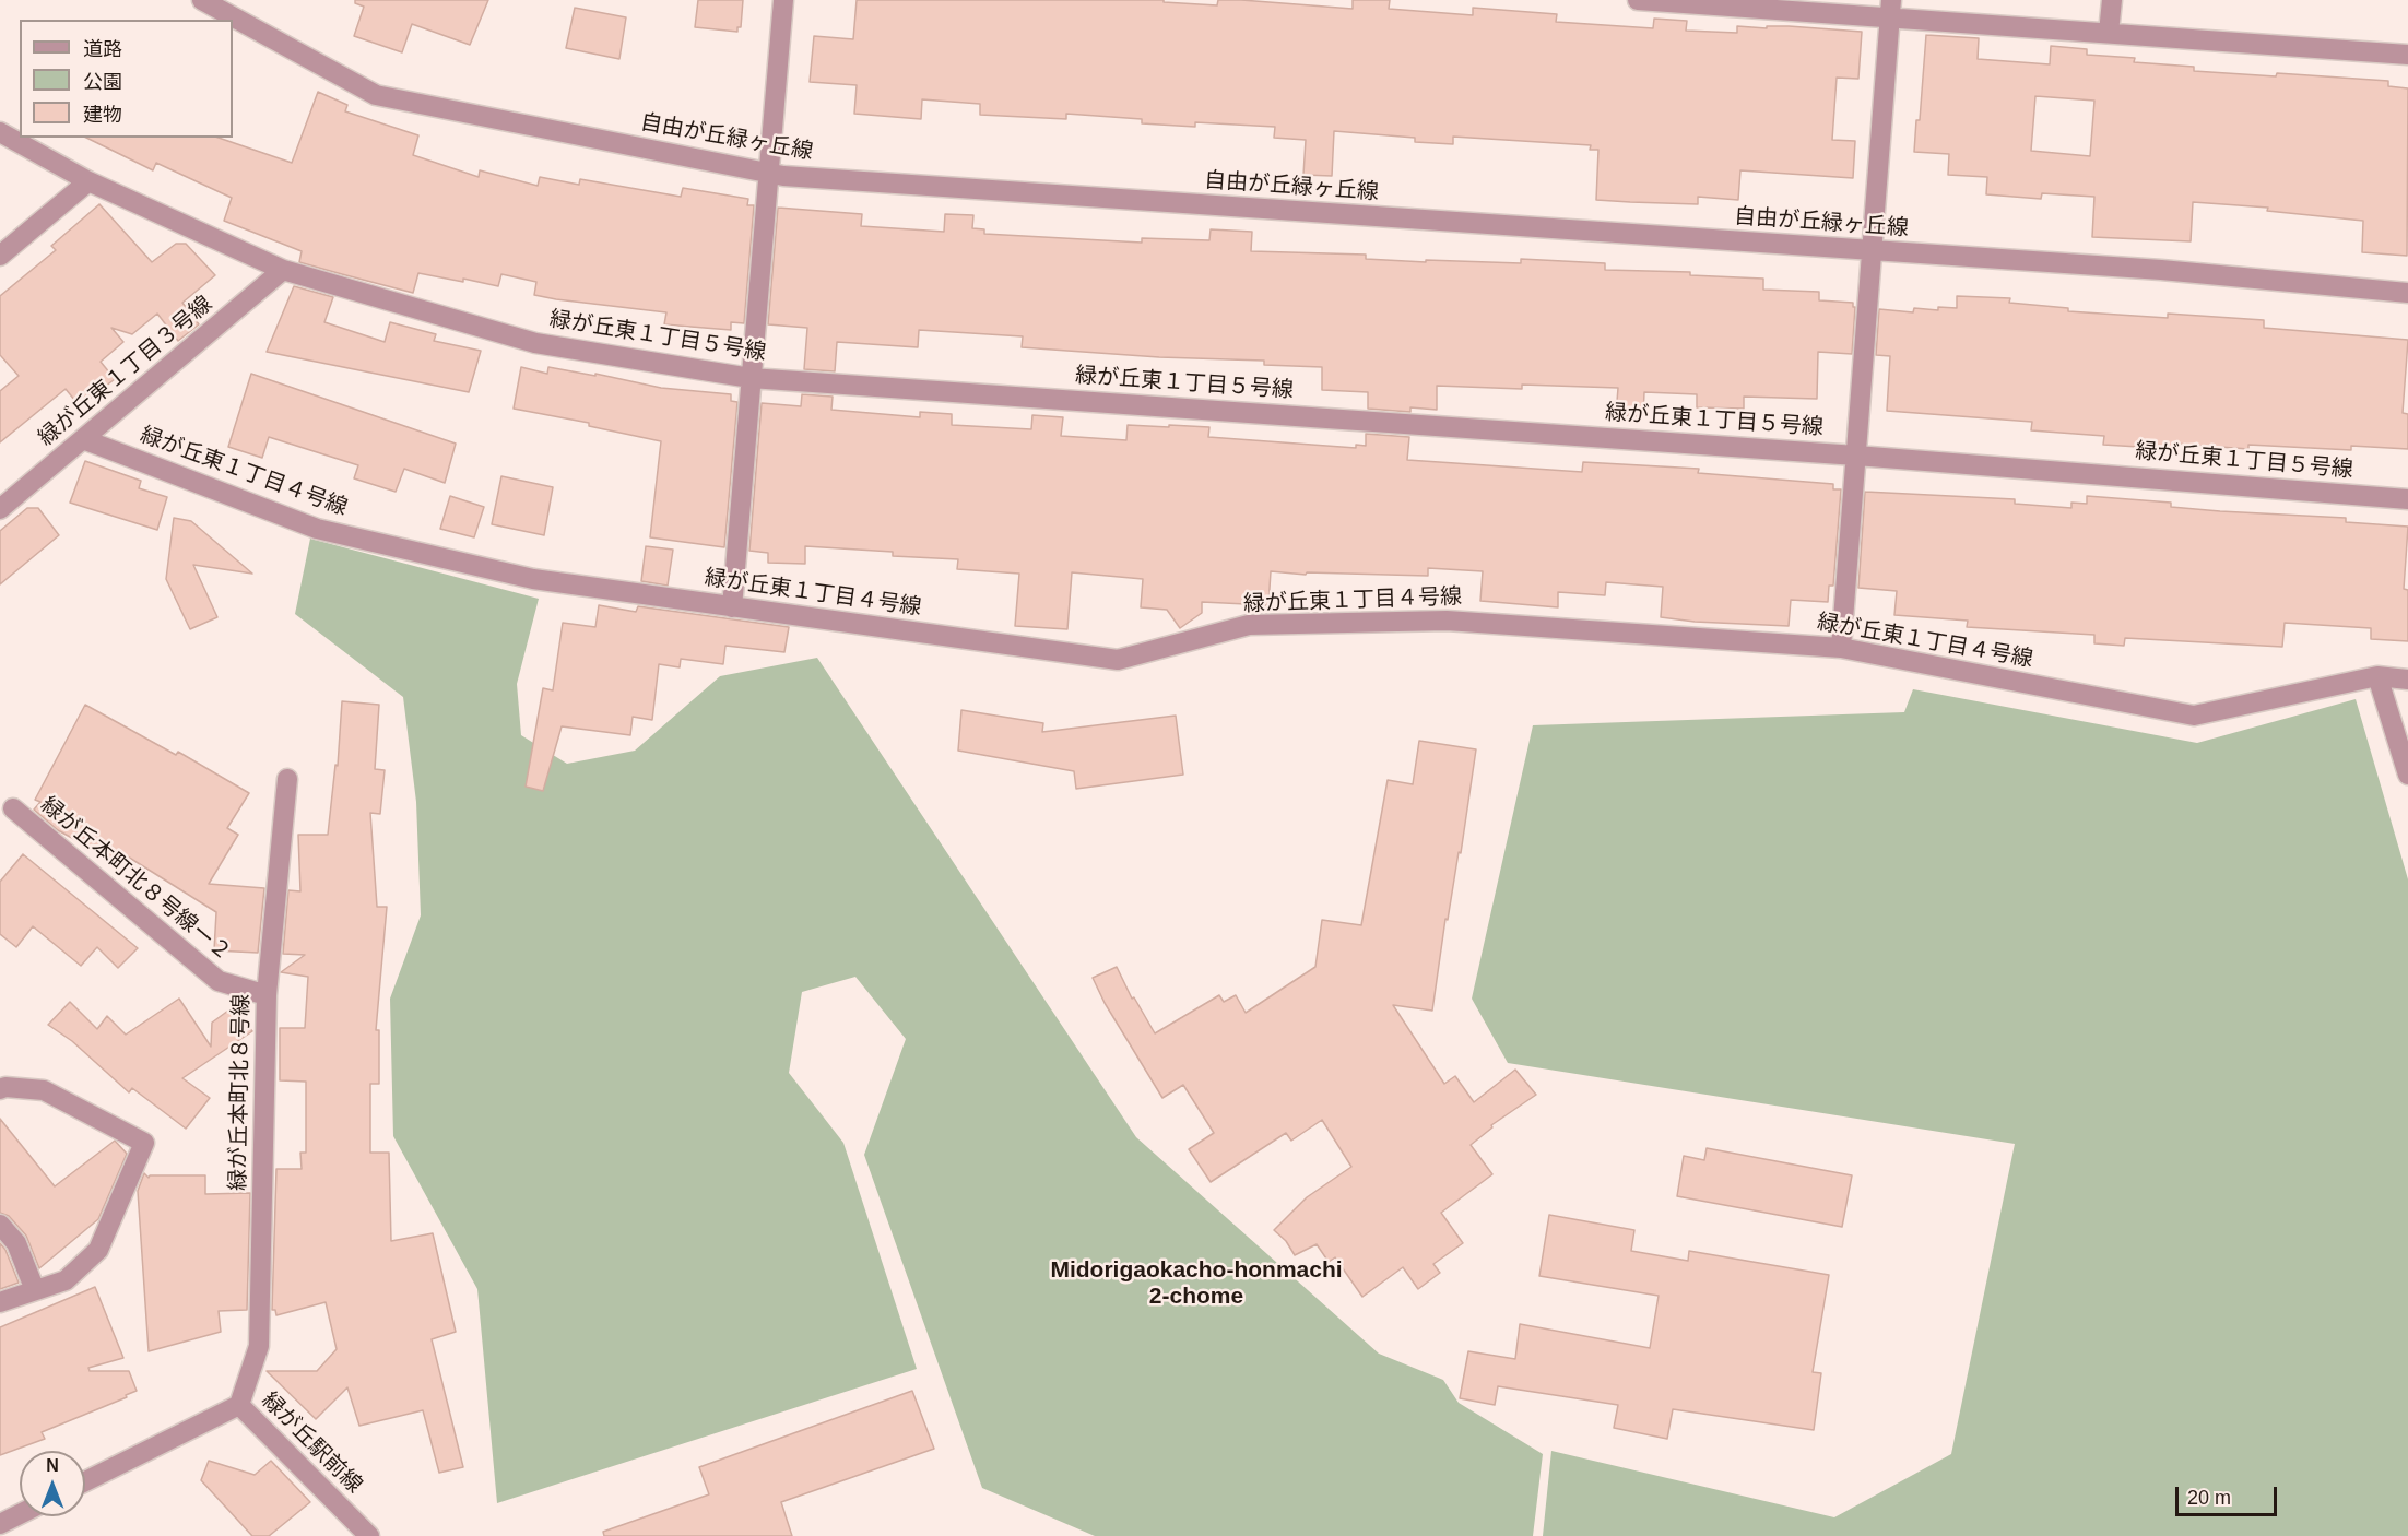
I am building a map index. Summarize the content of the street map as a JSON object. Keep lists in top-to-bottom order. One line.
{"streets":{"street":["自由が丘緑ヶ丘線","緑が丘東１丁目５号線","緑が丘東１丁目３号線","緑が丘東１丁目４号線","緑が丘本町北８号線ー２","緑が丘本町北８号線","緑が丘駅前線"]},"crossings":[["緑が丘東１丁目５号線","緑が丘東１丁目３号線"],["緑が丘東１丁目３号線","緑が丘東１丁目４号線"],["緑が丘本町北８号線ー２","緑が丘本町北８号線"],["緑が丘本町北８号線","緑が丘駅前線"]],"districts":["Midorigaokacho-honmachi 2-chome"],"legend":["道路","公園","建物"],"scale_bar":"20 m","north":"top"}
